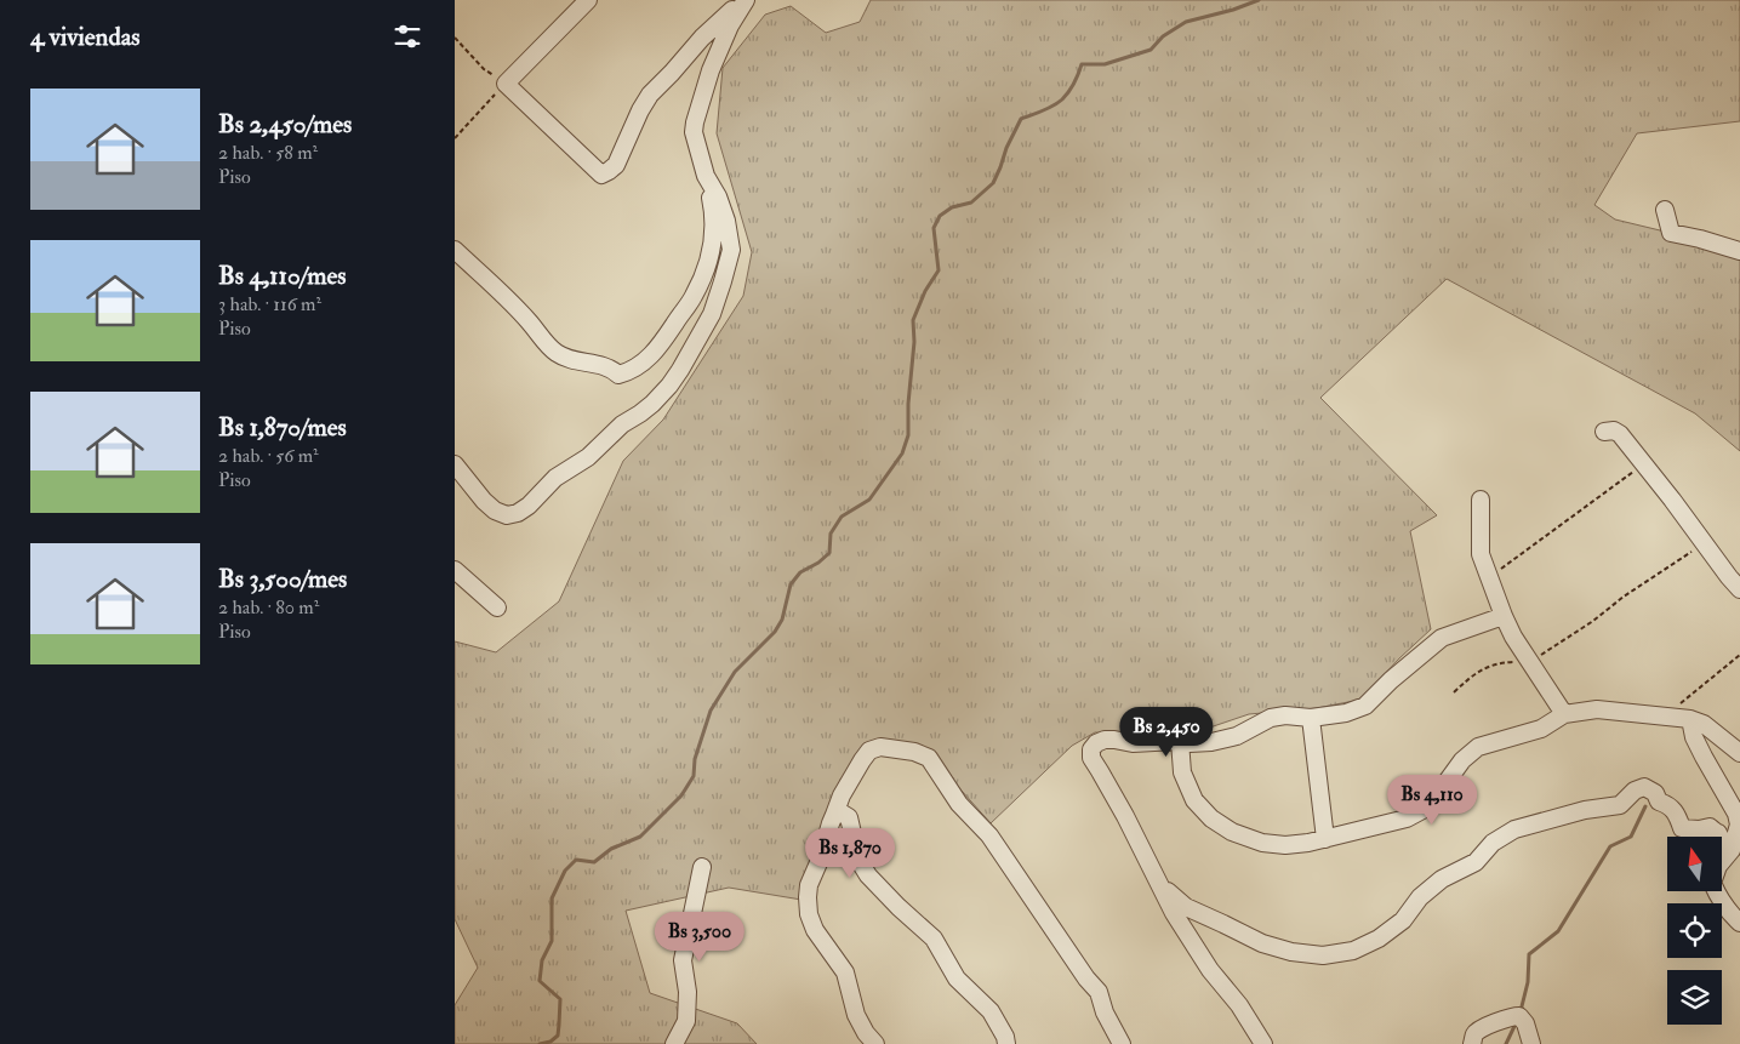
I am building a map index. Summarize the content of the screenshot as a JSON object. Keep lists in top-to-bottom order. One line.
{"north":"top","page":{"heading":"4 viviendas","list":[{"name":"Bs 2,450/mes","note":"2 hab. · 58 m² · Piso"},{"name":"Bs 4,110/mes","note":"3 hab. · 116 m² · Piso"},{"name":"Bs 1,870/mes","note":"2 hab. · 56 m² · Piso"},{"name":"Bs 3,500/mes","note":"2 hab. · 80 m² · Piso"}],"price":["Bs 2,450","Bs 4,110","Bs 1,870","Bs 3,500"]}}
